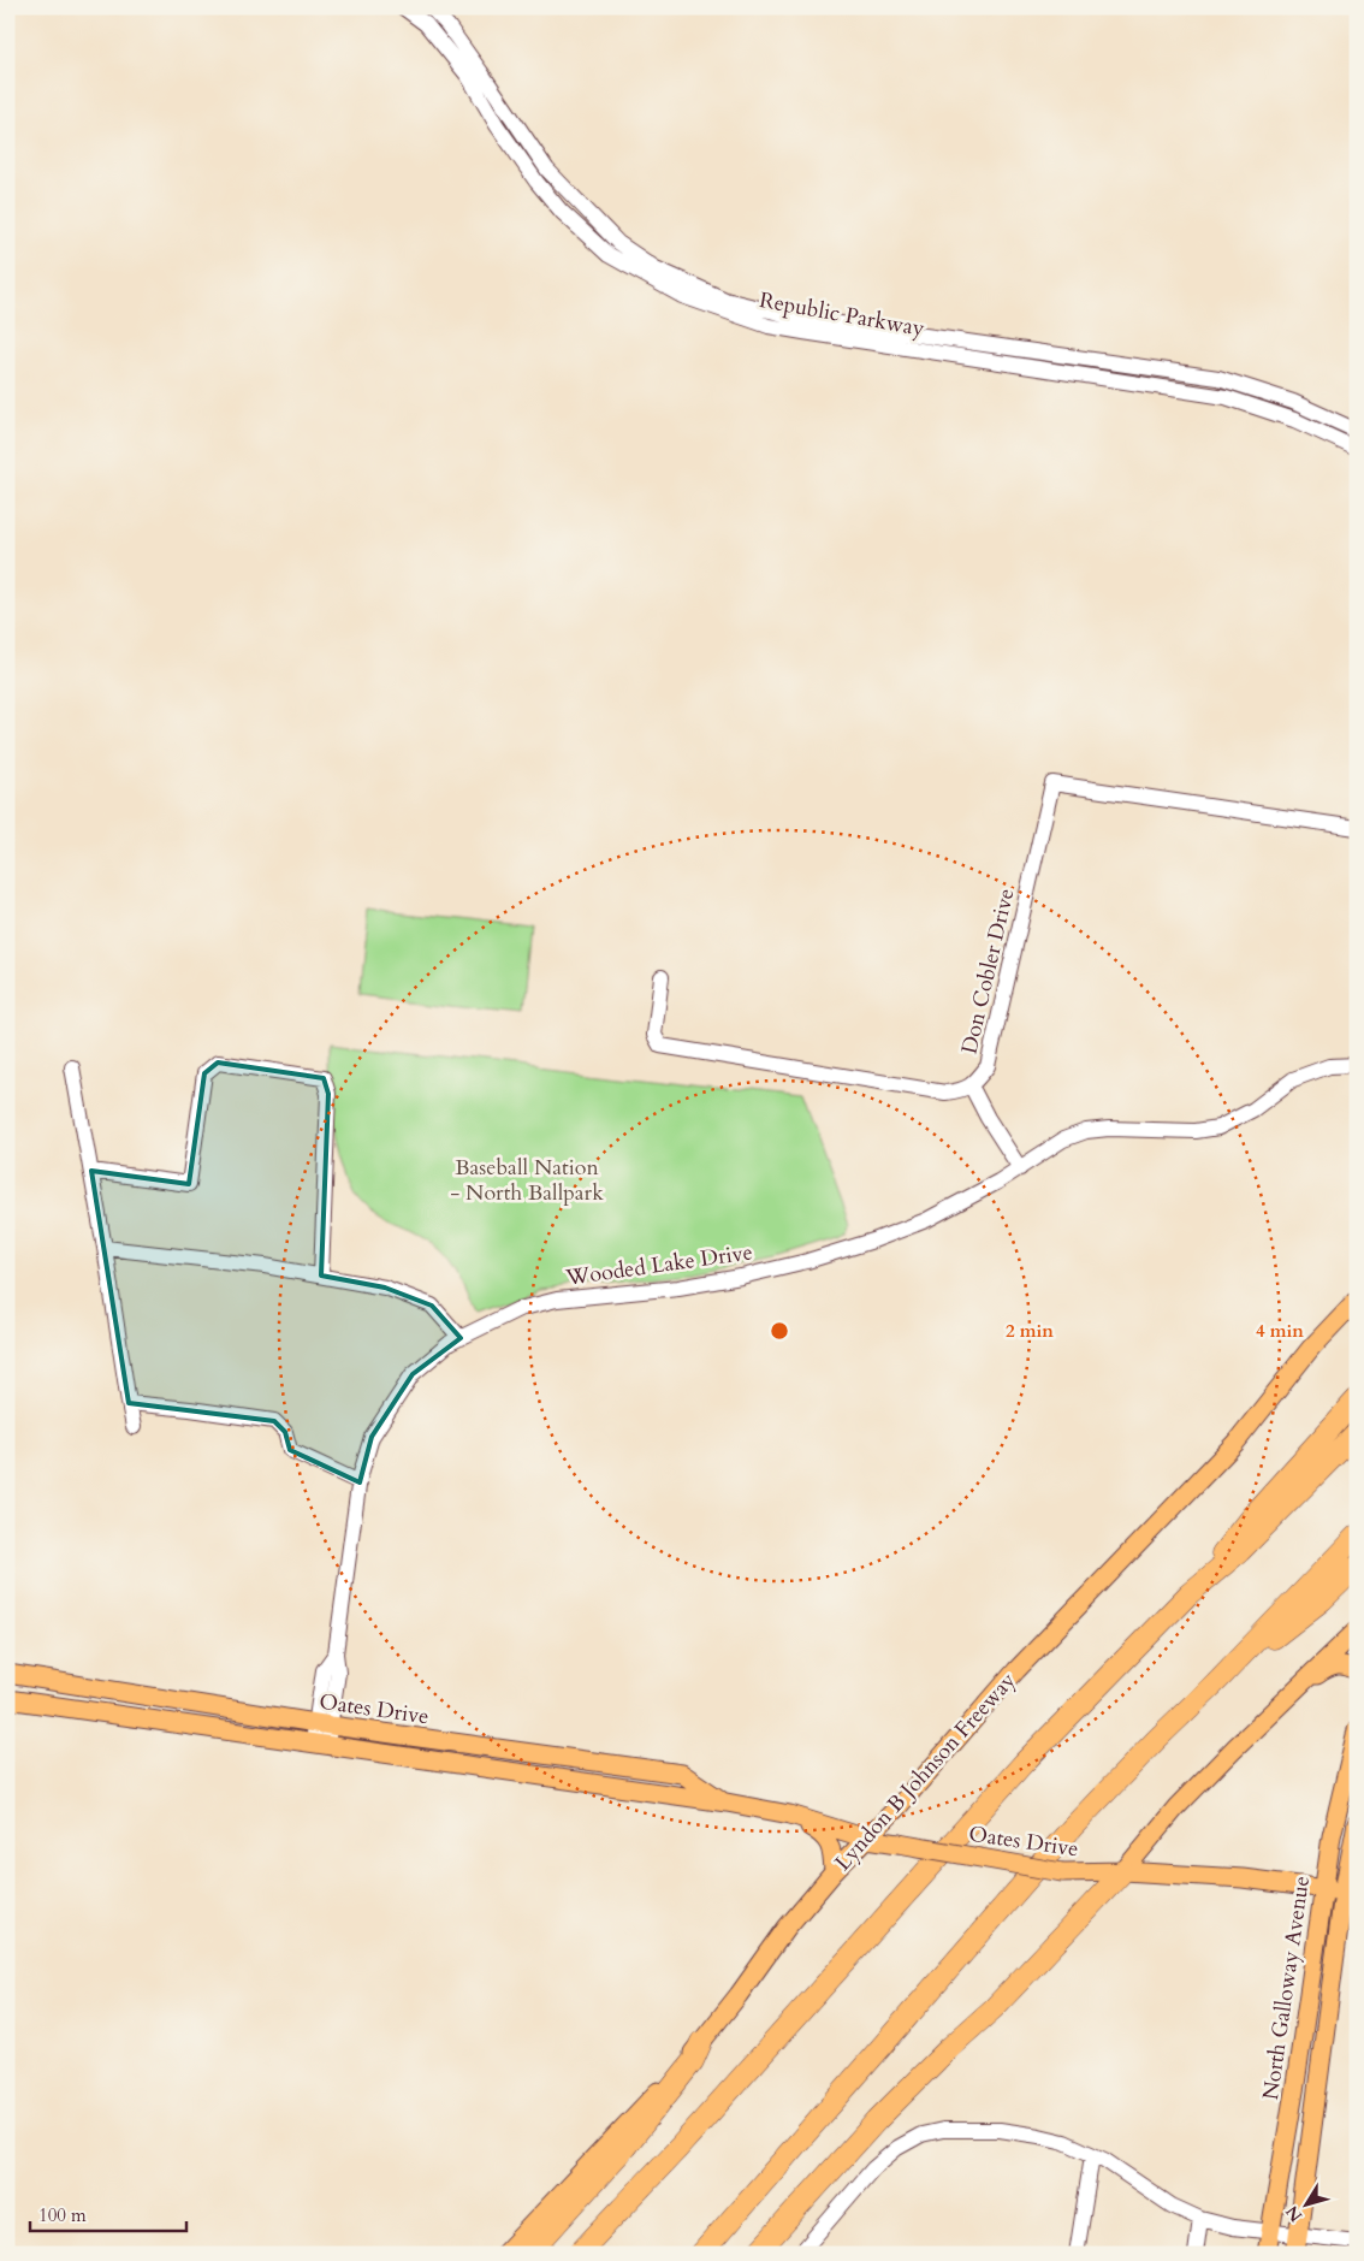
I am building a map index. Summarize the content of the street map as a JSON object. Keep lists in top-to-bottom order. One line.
{"streets":{"main road":["Oates Drive","Lyndon B Johnson Freeway","North Galloway Avenue"],"street":["Republic Parkway","Don Cobler Drive","Wooded Lake Drive"]},"crossings":[["Wooded Lake Drive","Oates Drive"],["Oates Drive","Lyndon B Johnson Freeway"],["Oates Drive","North Galloway Avenue"]],"parks":["Baseball Nation - North Ballpark"],"scale_bar":"100 m","north":"bottom left","rings":["2 min","4 min"]}
